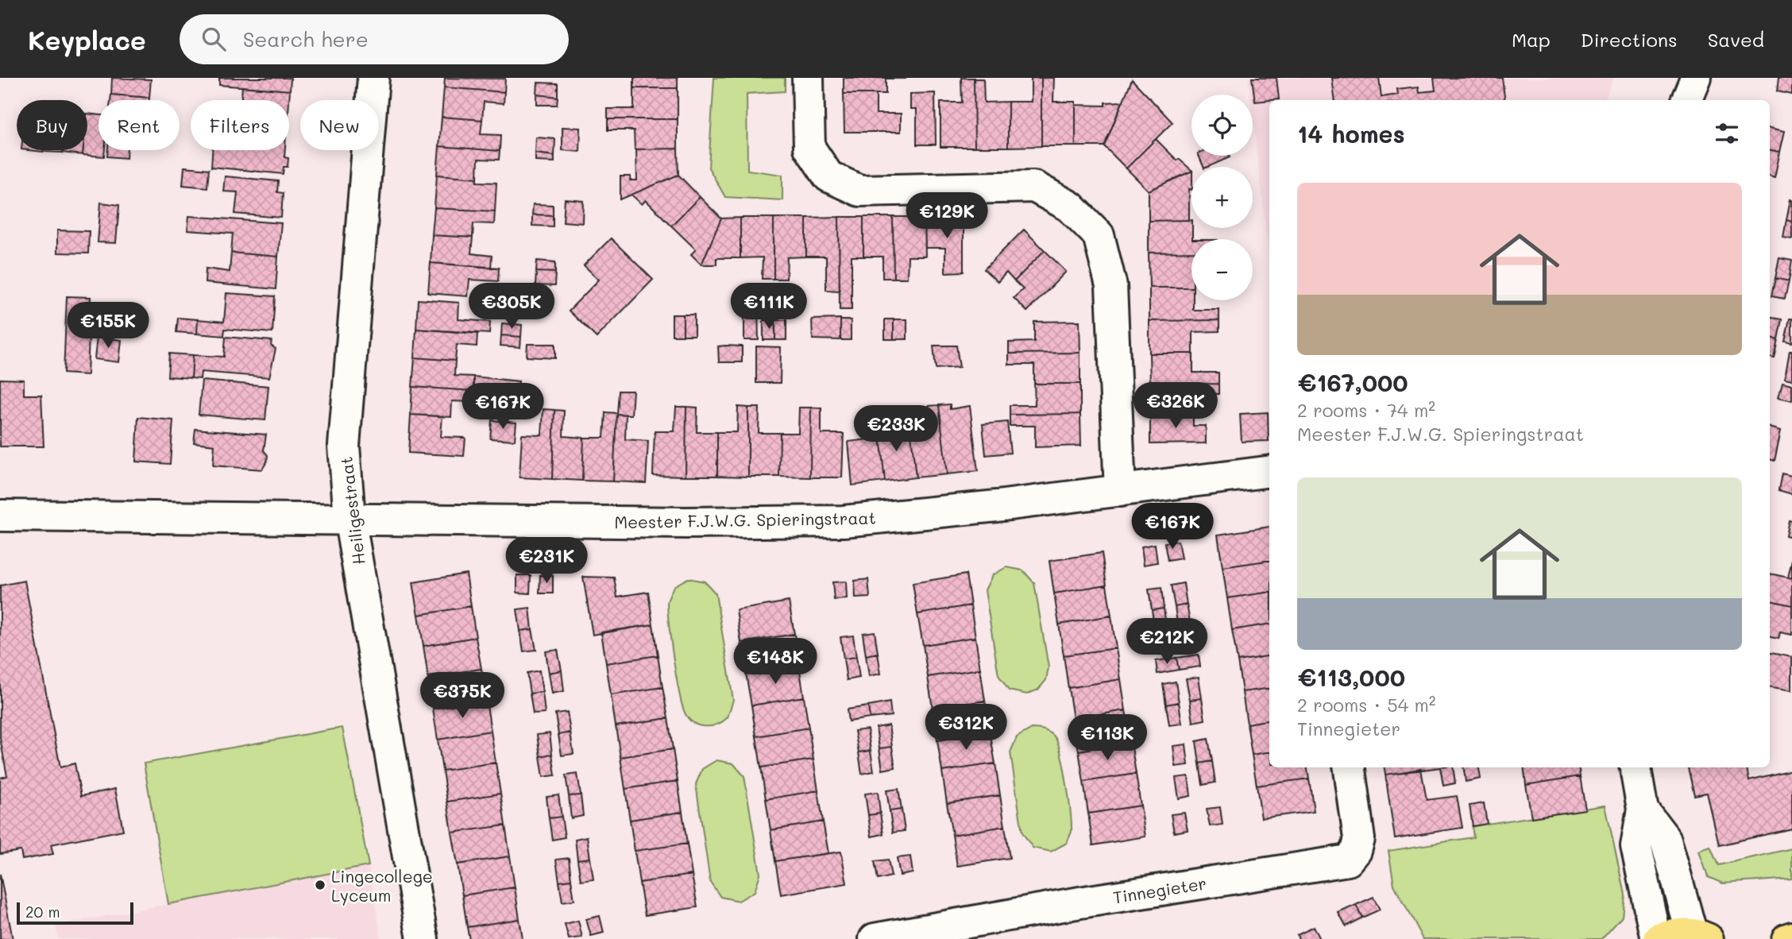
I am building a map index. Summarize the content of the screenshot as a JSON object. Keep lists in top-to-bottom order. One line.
{"streets":{"street":["Heiligestraat","Meester F.J.W.G. Spieringstraat","Tinnegieter"]},"crossings":[["Heiligestraat","Meester F.J.W.G. Spieringstraat"]],"places":["Lingecollege Lyceum"],"scale_bar":"20 m","page":{"header":"Keyplace","search":"Search here","nav":["Map","Directions","Saved"],"map_buttons":["+","−"],"chip":["Buy","Rent","Filters","New"],"heading":"14 homes","list":[{"name":"€167,000","note":"2 rooms · 74 m² · Meester F.J.W.G. Spieringstraat"},{"name":"€113,000","note":"2 rooms · 54 m² · Tinnegieter"}],"price":["€129K","€305K","€111K","€155K","€326K","€167K","€233K","€167K","€231K","€212K","€148K","€375K","€312K","€113K"],"scale":"20 m"}}
